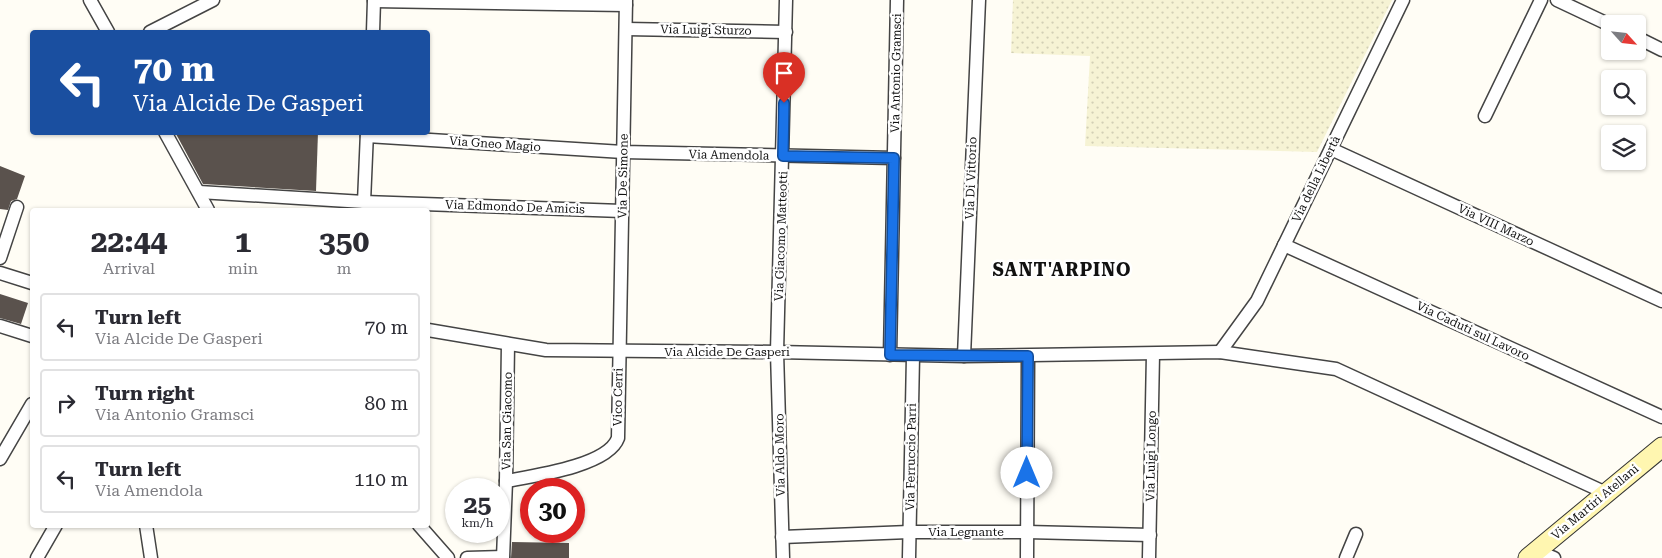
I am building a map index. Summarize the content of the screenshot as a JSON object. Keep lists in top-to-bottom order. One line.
{"streets":{"main road":["Via Martiri Atellani"],"street":["Via Luigi Sturzo","Via Antonio Gramsci","Via Gneo Magio","Via Amendola","Via De Simone","Via Di Vittorio","Via della Libertà","Via Edmondo De Amicis","Via VIII Marzo","Via Giacomo Matteotti","Via Caduti sul Lavoro","Via Alcide De Gasperi","Vico Cerri","Via San Giacomo","Via Aldo Moro","Via Luigi Longo","Via Ferruccio Parri","Via Legnante"]},"crossings":[["Via Luigi Sturzo","Via De Simone"],["Via Luigi Sturzo","Via Giacomo Matteotti"],["Via Antonio Gramsci","Via Amendola"],["Via Antonio Gramsci","Via Alcide De Gasperi"],["Via Gneo Magio","Via Amendola"],["Via Gneo Magio","Via De Simone"],["Via Amendola","Via De Simone"],["Via Amendola","Via Giacomo Matteotti"],["Via De Simone","Via Edmondo De Amicis"],["Via De Simone","Via Alcide De Gasperi"],["Via De Simone","Vico Cerri"],["Via Di Vittorio","Via Alcide De Gasperi"],["Via della Libertà","Via VIII Marzo"],["Via della Libertà","Via Caduti sul Lavoro"],["Via della Libertà","Via Alcide De Gasperi"],["Via Giacomo Matteotti","Via Alcide De Gasperi"],["Via Giacomo Matteotti","Via Aldo Moro"],["Via Alcide De Gasperi","Vico Cerri"],["Via Alcide De Gasperi","Via San Giacomo"],["Via Alcide De Gasperi","Via Aldo Moro"],["Via Alcide De Gasperi","Via Luigi Longo"],["Via Alcide De Gasperi","Via Ferruccio Parri"],["Via Alcide De Gasperi","Via Martiri Atellani"],["Via Aldo Moro","Via Legnante"],["Via Luigi Longo","Via Legnante"],["Via Ferruccio Parri","Via Legnante"]],"districts":["SANT'ARPINO"],"north":"bottom right","page":{"turn":["70 m","Via Alcide De Gasperi"],"eta":["22:44","Arrival","1","min","350","m"],"list":[{"name":"Turn left","note":"Via Alcide De Gasperi","value":"70 m"},{"name":"Turn right","note":"Via Antonio Gramsci","value":"80 m"},{"name":"Turn left","note":"Via Amendola","value":"110 m"}],"speed":"25 km/h","limit":"30"}}
